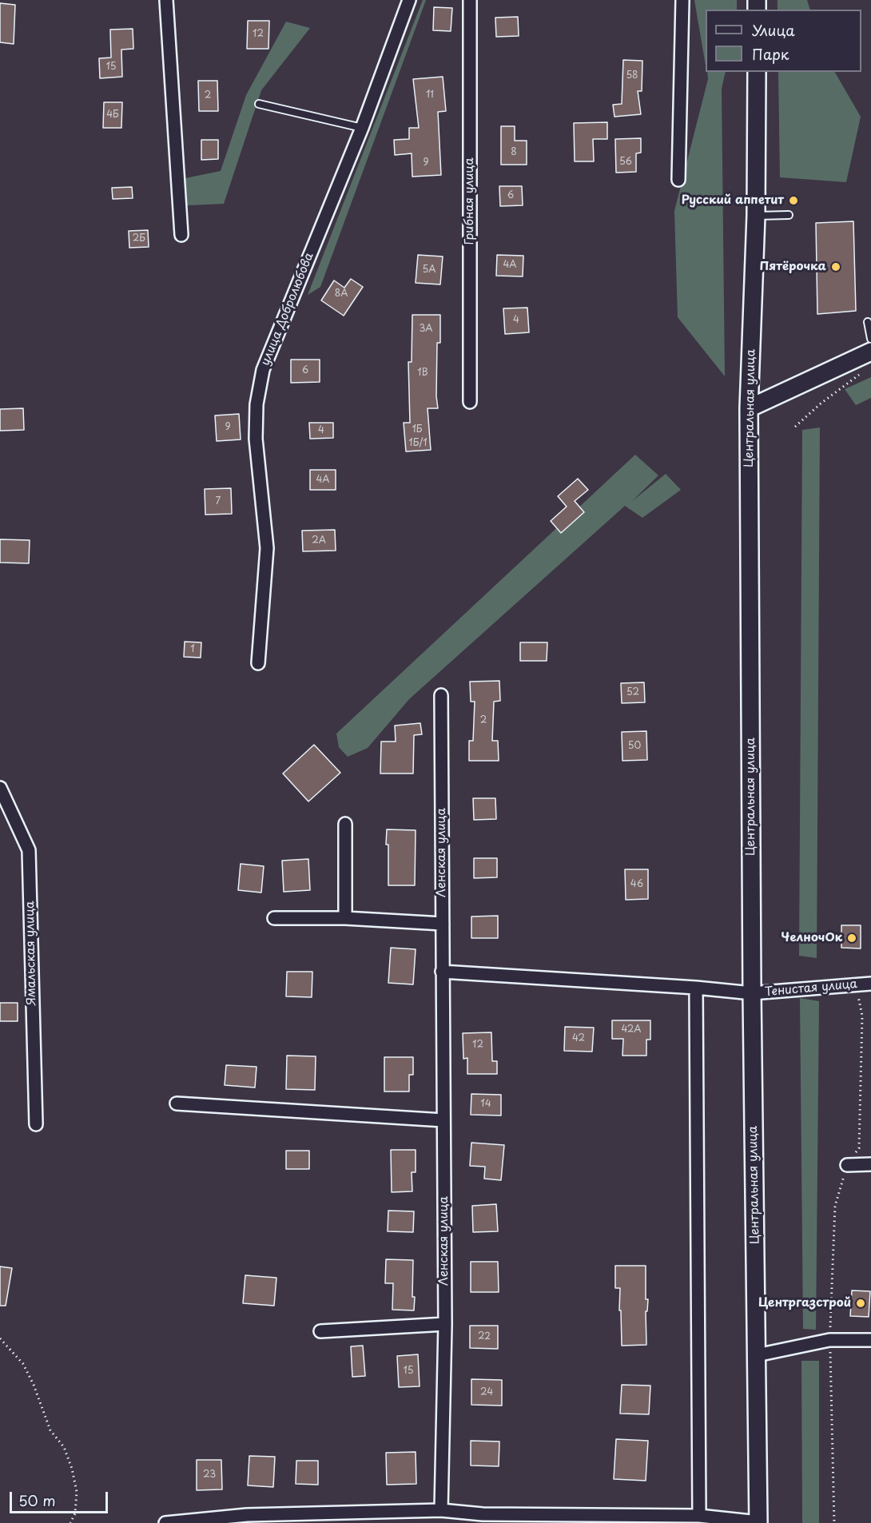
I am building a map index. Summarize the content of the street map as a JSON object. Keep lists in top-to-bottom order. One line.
{"streets":{"main road":["Центральная улица"],"street":["Грибная улица","улица Добролюбова","Ленская улица","Ямальская улица","Тенистая улица"]},"crossings":[["Центральная улица","Тенистая улица"],["Ленская улица","Тенистая улица"]],"places":["Русский аппетит","Пятёрочка","ЧелночОк","Центргазстрой"],"house_numbers":["12","15","58","11","2","4Б","8","56","9","6","2Б","4А","5А","8А","4","3А","6","1В","9","1Б","4","1Б/1","4А","7","2А","1","52","2","50","46","42А","42","12","14","22","15","24","23"],"legend":["Улица","Парк"],"scale_bar":"50 m"}
